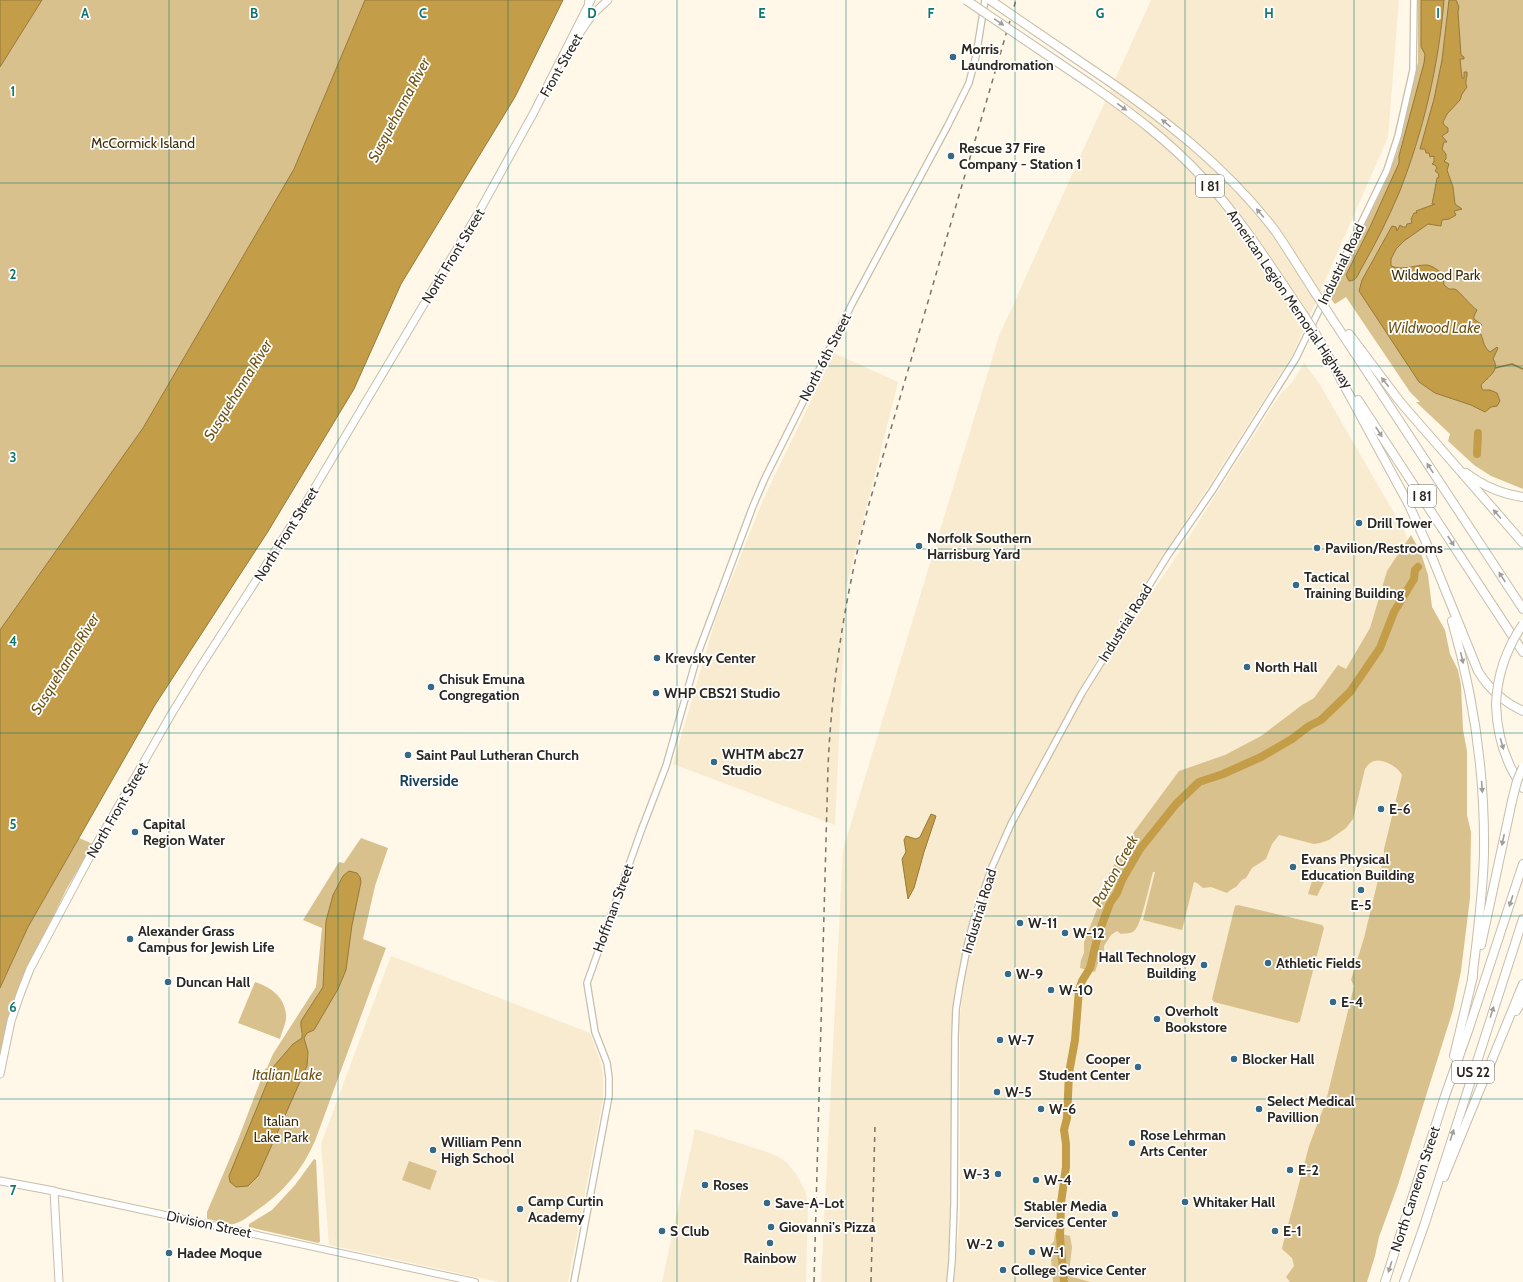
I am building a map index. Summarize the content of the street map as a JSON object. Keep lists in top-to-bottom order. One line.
{"streets":{"highway":["I 81","American Legion Memorial Highway","US 22","North Cameron Street"],"main road":["Front Street","North Front Street","Division Street"],"street":["Industrial Road","North 6th Street","Hoffman Street"]},"crossings":[["Front Street","North Front Street"],["North 6th Street","Hoffman Street"],["US 22","North Cameron Street"]],"districts":["Riverside"],"water":["Susquehanna River","Wildwood Lake","Paxton Creek","Italian Lake"],"parks":["McCormick Island","Wildwood Park","Italian Lake Park"],"places":["Morris Laundromation","Rescue 37 Fire Company - Station 1","Drill Tower","Norfolk Southern Harrisburg Yard","Pavilion/Restrooms","Tactical Training Building","Krevsky Center","North Hall","Chisuk Emuna Congregation","WHP CBS21 Studio","Saint Paul Lutheran Church","WHTM abc27 Studio","E-6","Capital Region Water","Evans Physical Education Building","E-5","W-11","W-12","Alexander Grass Campus for Jewish Life","Athletic Fields","Hall Technology Building","W-9","Duncan Hall","W-10","E-4","Overholt Bookstore","W-7","Blocker Hall","Cooper Student Center","W-5","W-6","Select Medical Pavillion","Rose Lehrman Arts Center","William Penn High School","E-2","W-3","W-4","Roses","Whitaker Hall","Save-A-Lot","Camp Curtin Academy","Stabler Media Services Center","Giovanni's Pizza","S Club","E-1","Rainbow","W-2","W-1","Hadee Moque","College Service Center"],"grid":{"columns":["A","B","C","D","E","F","G","H","I"],"rows":["1","2","3","4","5","6","7"]}}
